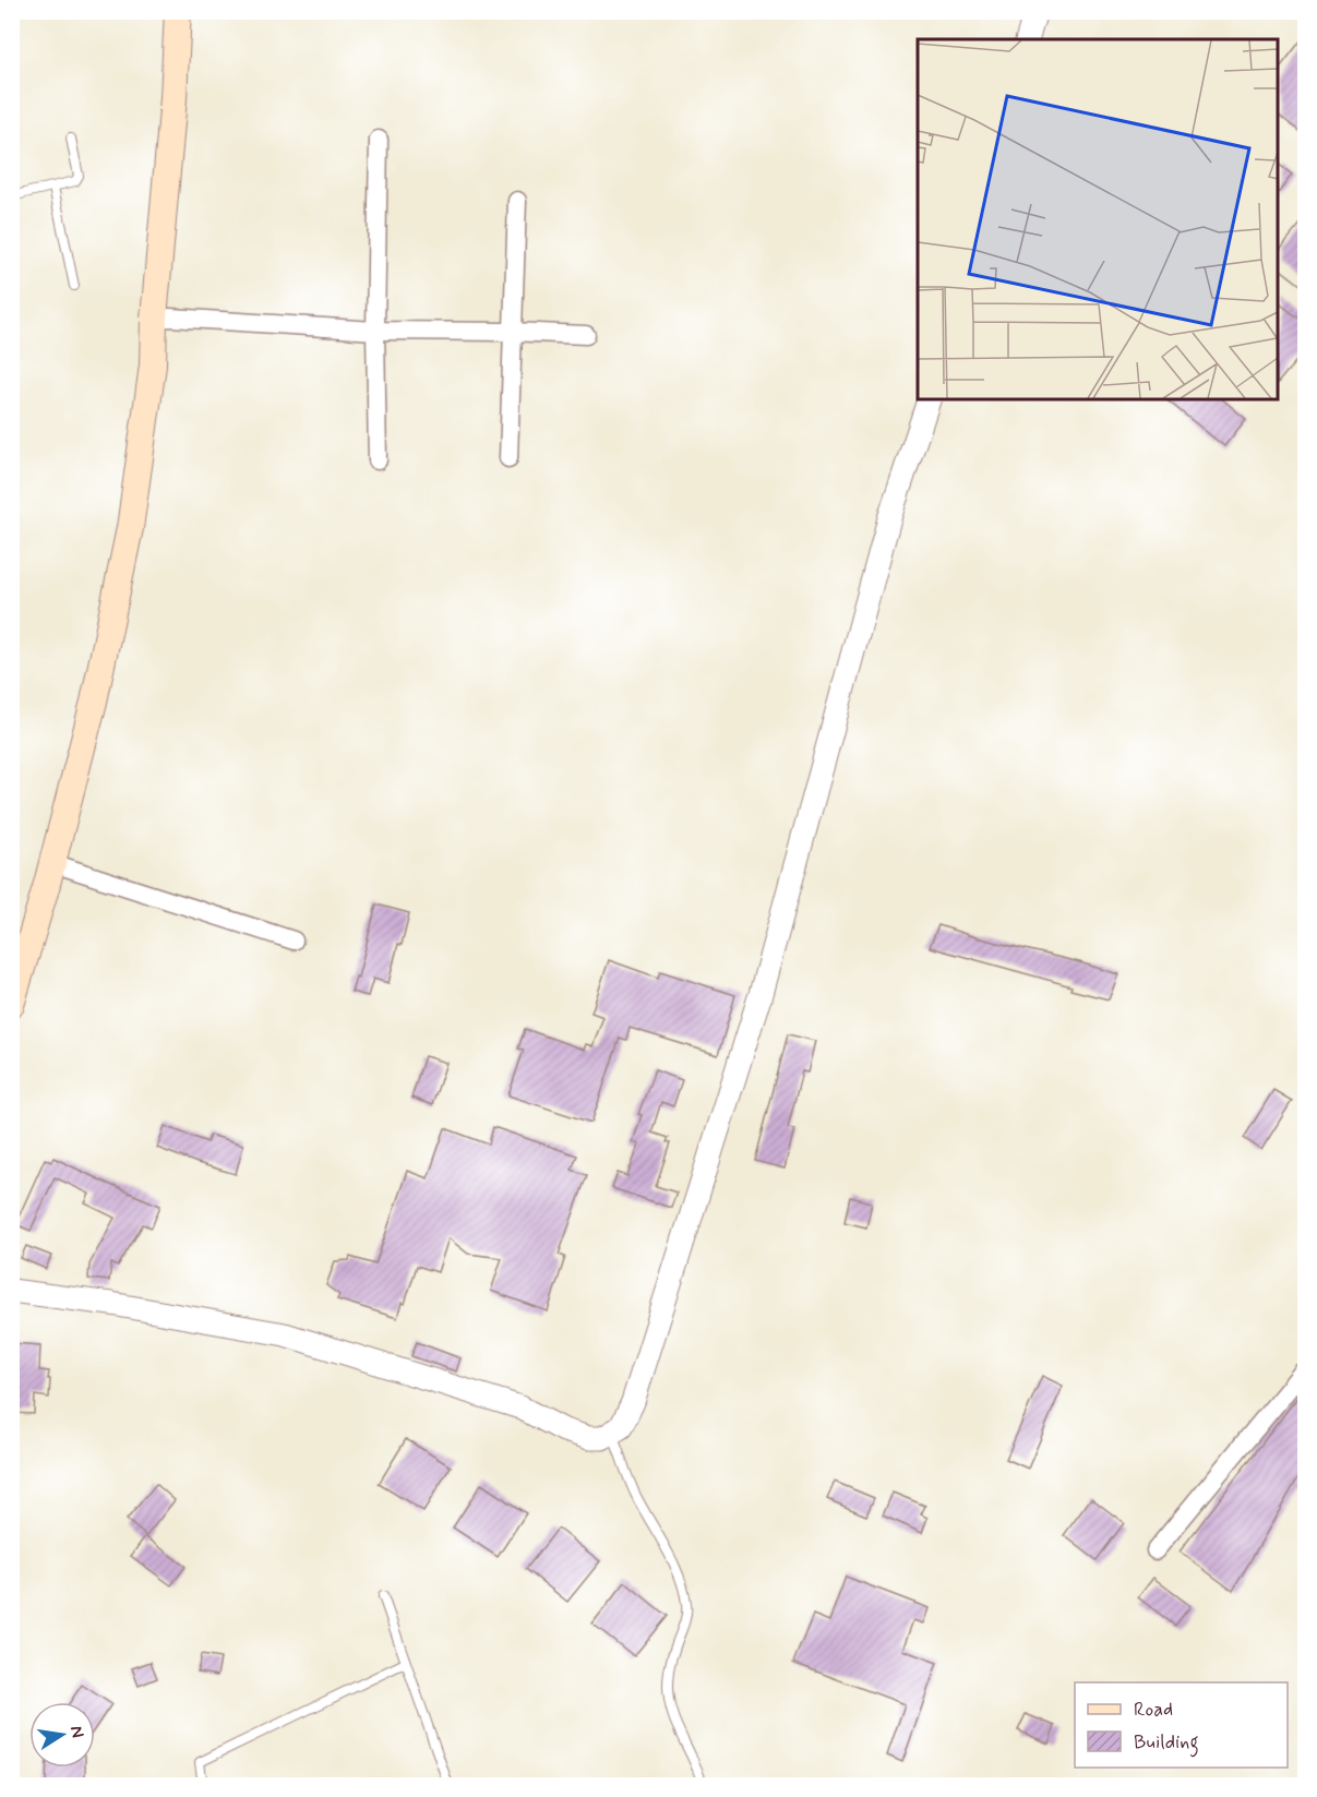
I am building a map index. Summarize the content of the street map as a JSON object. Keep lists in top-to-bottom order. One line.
{"legend":["Road","Building"],"north":"right"}
